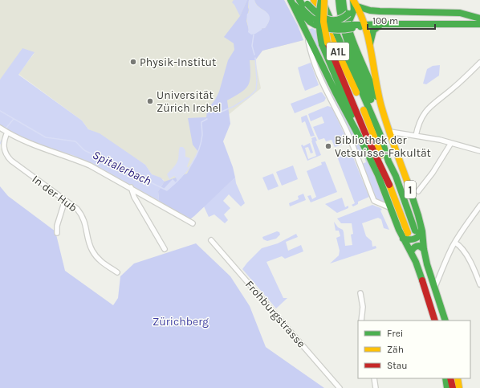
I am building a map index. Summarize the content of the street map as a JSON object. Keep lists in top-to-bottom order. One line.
{"streets":{"main road":["A1L","1"],"street":["In der Hub","Frohburgstrasse"]},"water":["Spitalerbach"],"parks":["Zürichberg"],"places":["Physik-Institut","Universität Zürich Irchel","Bibliothek der Vetsuisse-Fakultät"],"legend":["Frei","Zäh","Stau"],"scale_bar":"100 m"}
